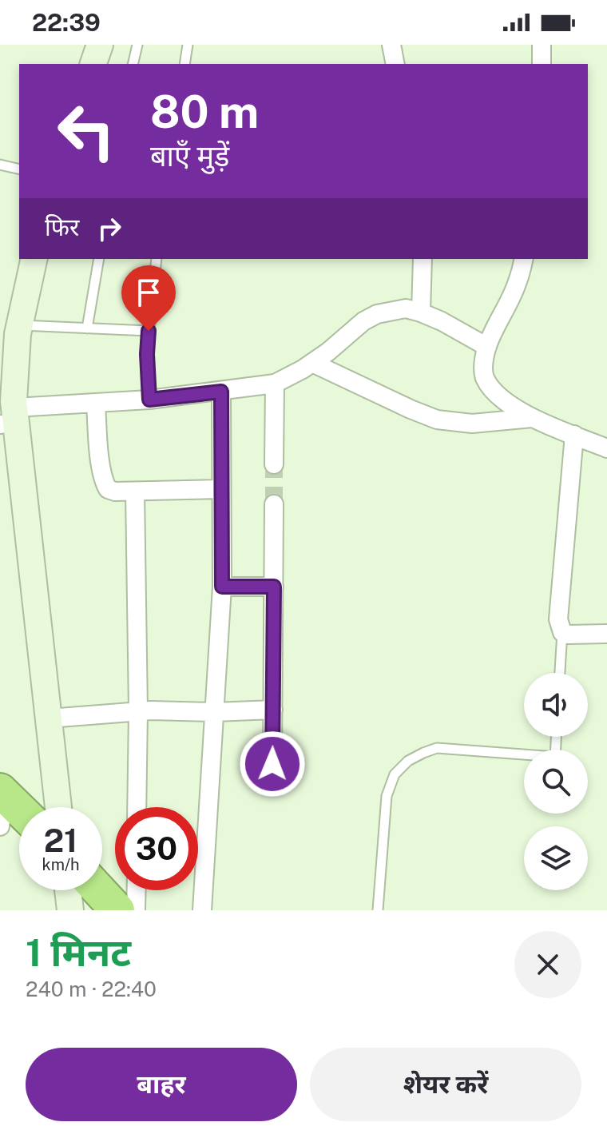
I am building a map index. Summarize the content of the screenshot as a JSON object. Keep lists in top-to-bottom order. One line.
{"page":{"status":"22:39","turn":["80 m","बाएँ मुड़ें"],"then":"फिर","speed":"21 km/h","limit":"30","heading":["1 मिनट","240 m · 22:40"],"buttons":["बाहर","शेयर करें"]}}
